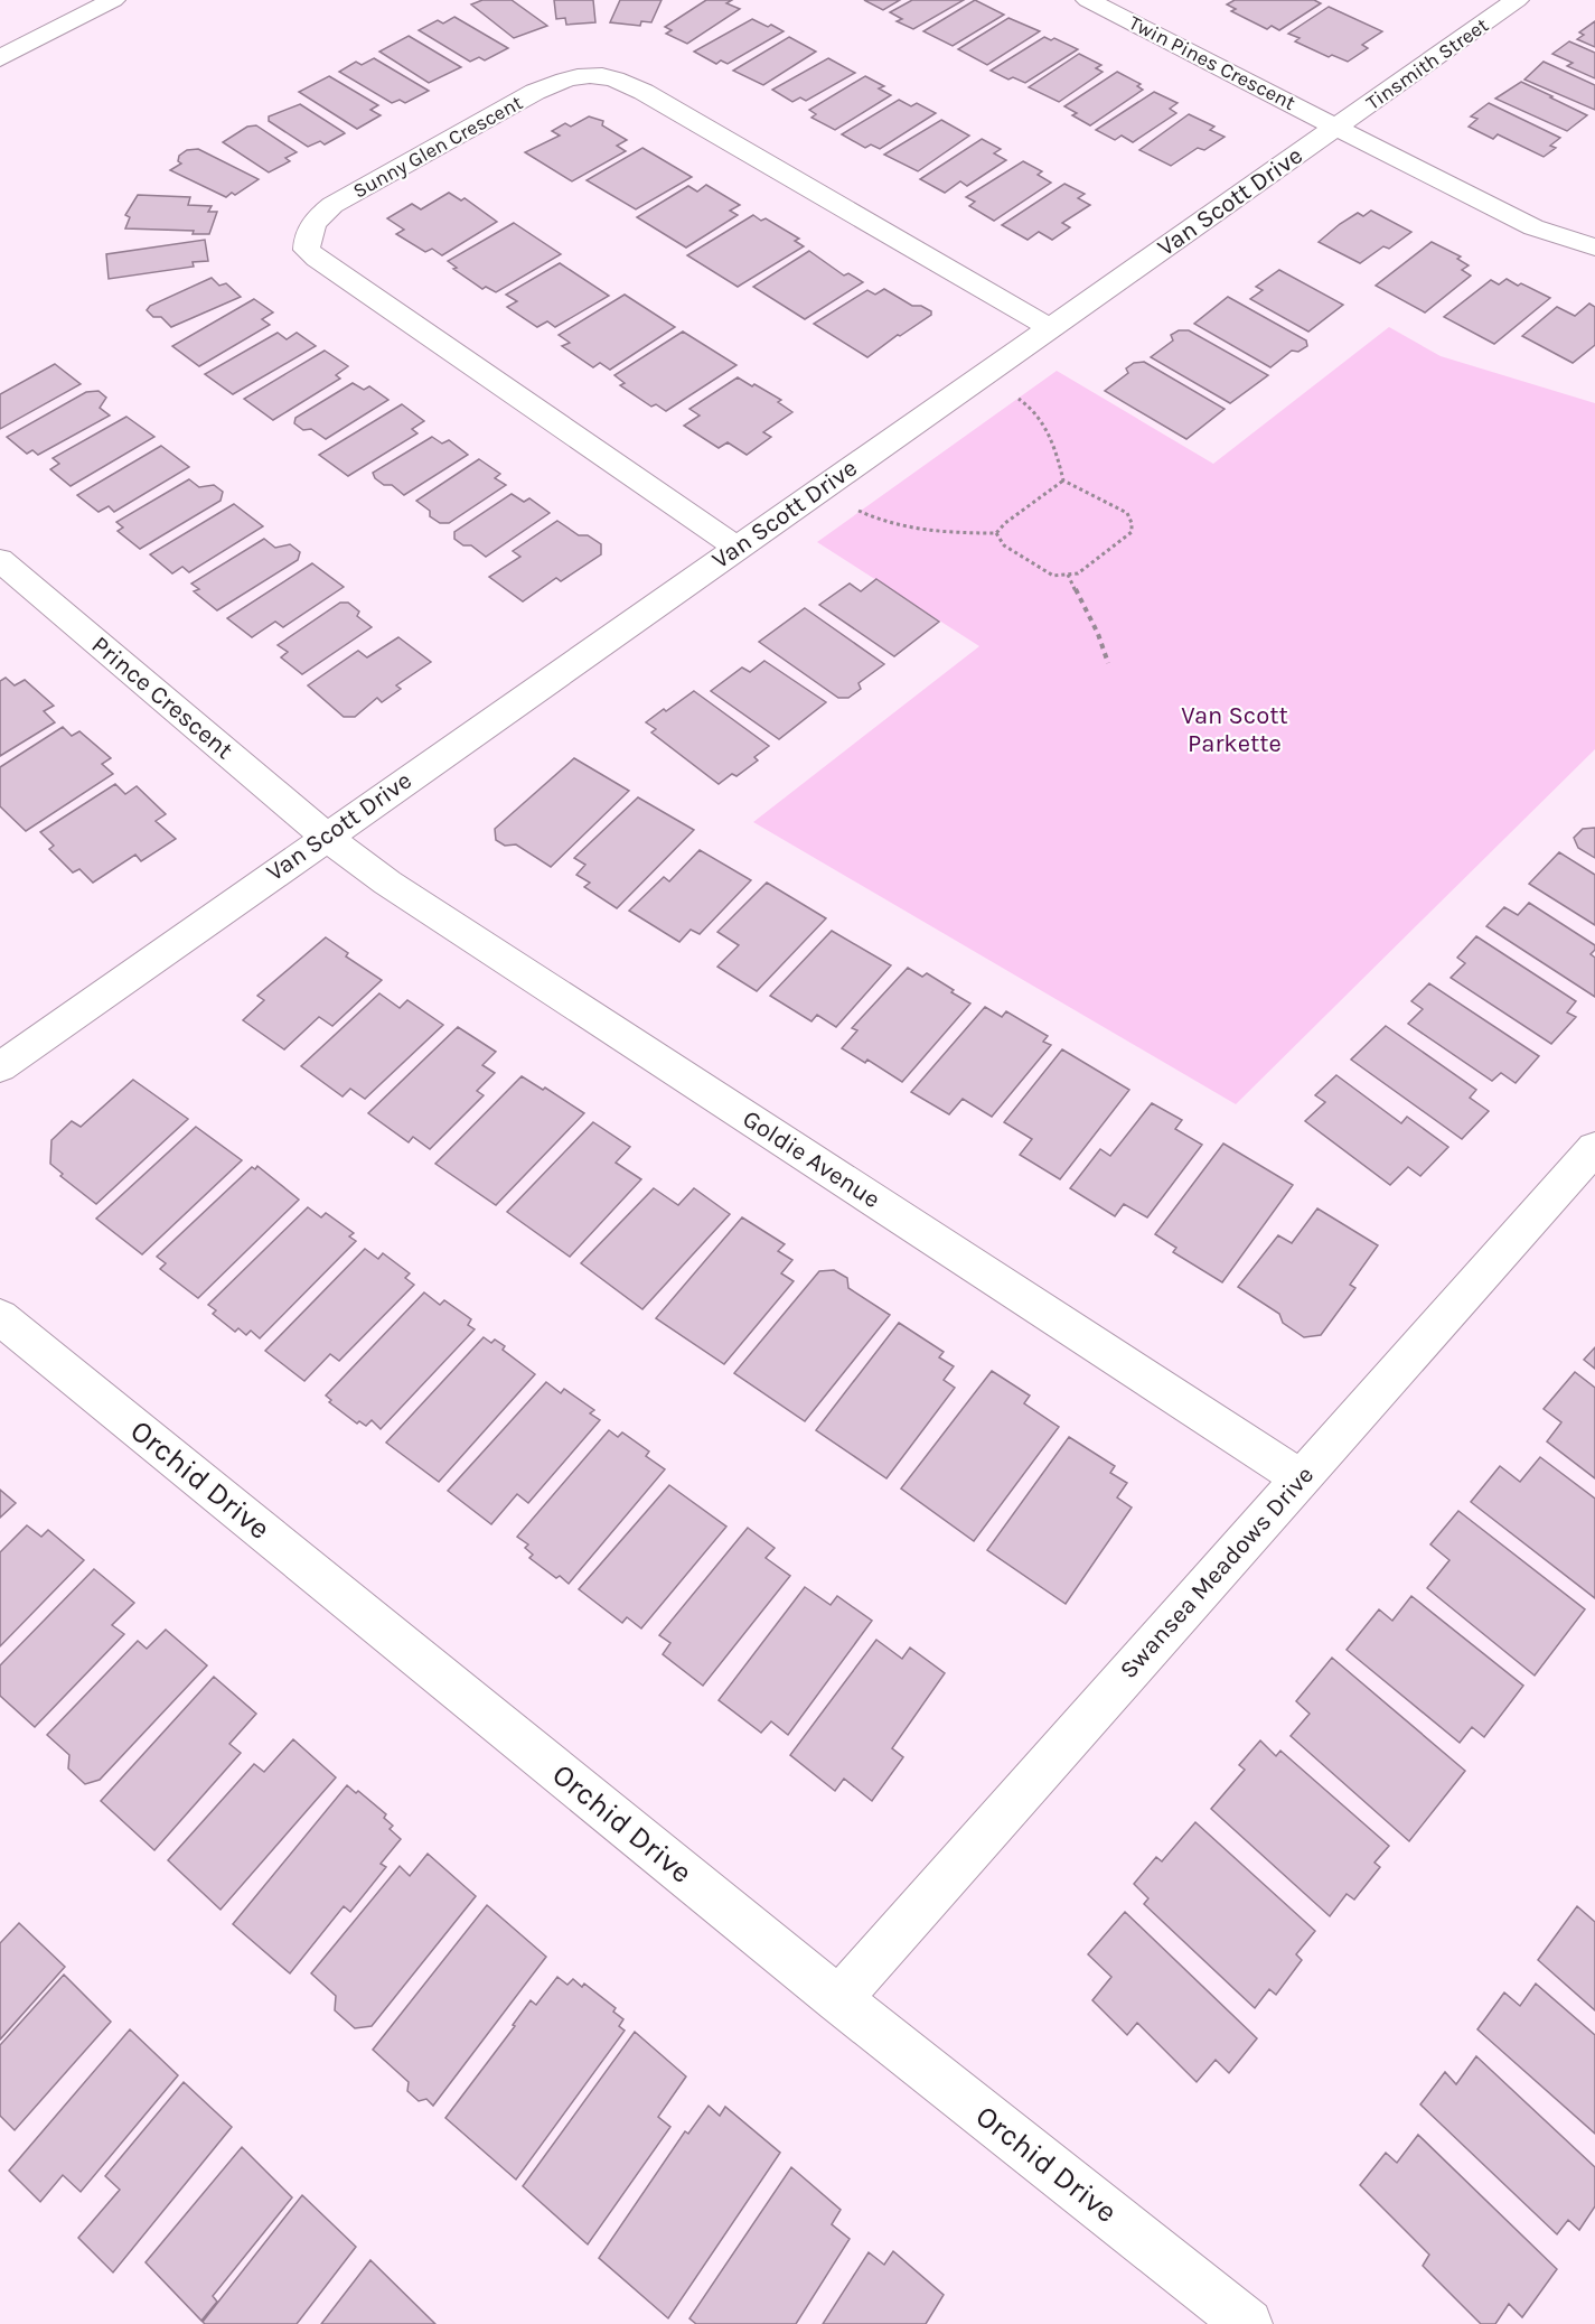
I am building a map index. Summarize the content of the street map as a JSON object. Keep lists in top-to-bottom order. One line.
{"streets":{"street":["Twin Pines Crescent","Tinsmith Street","Sunny Glen Crescent","Van Scott Drive","Prince Crescent","Goldie Avenue","Orchid Drive","Swansea Meadows Drive"]},"crossings":[["Twin Pines Crescent","Tinsmith Street"],["Twin Pines Crescent","Van Scott Drive"],["Tinsmith Street","Van Scott Drive"],["Sunny Glen Crescent","Van Scott Drive"],["Van Scott Drive","Prince Crescent"],["Van Scott Drive","Goldie Avenue"],["Prince Crescent","Goldie Avenue"],["Goldie Avenue","Swansea Meadows Drive"],["Orchid Drive","Swansea Meadows Drive"]],"parks":["Van Scott Parkette"]}
